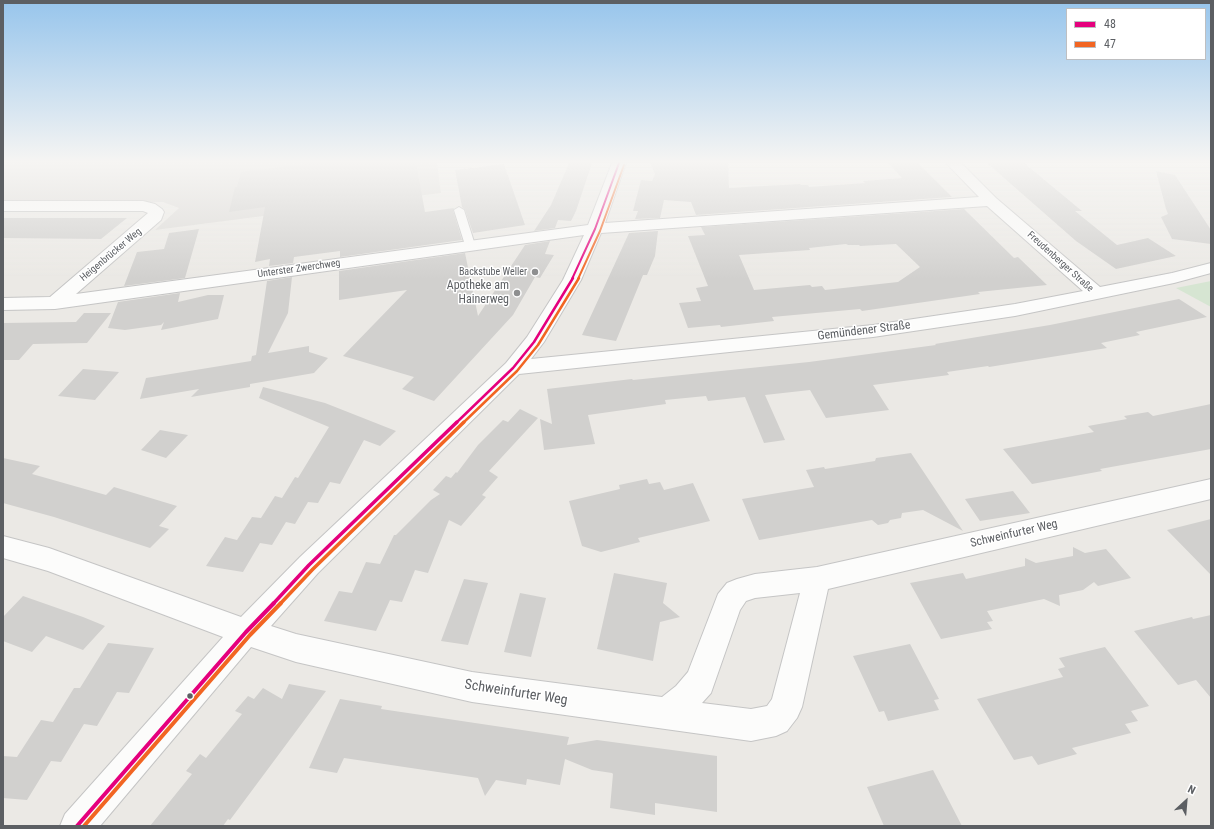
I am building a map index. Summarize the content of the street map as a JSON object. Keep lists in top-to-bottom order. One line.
{"streets":{"street":["Heigenbrücker Weg","Freudenberger Straße","Unterster Zwerchweg","Gemündener Straße","Schweinfurter Weg"]},"crossings":[["Heigenbrücker Weg","Unterster Zwerchweg"],["Freudenberger Straße","Gemündener Straße"]],"places":["Backstube Weller","Apotheke am Hainerweg"],"lines":["transit line 48","transit line 47"],"legend":["48","47"],"north":"top right"}
